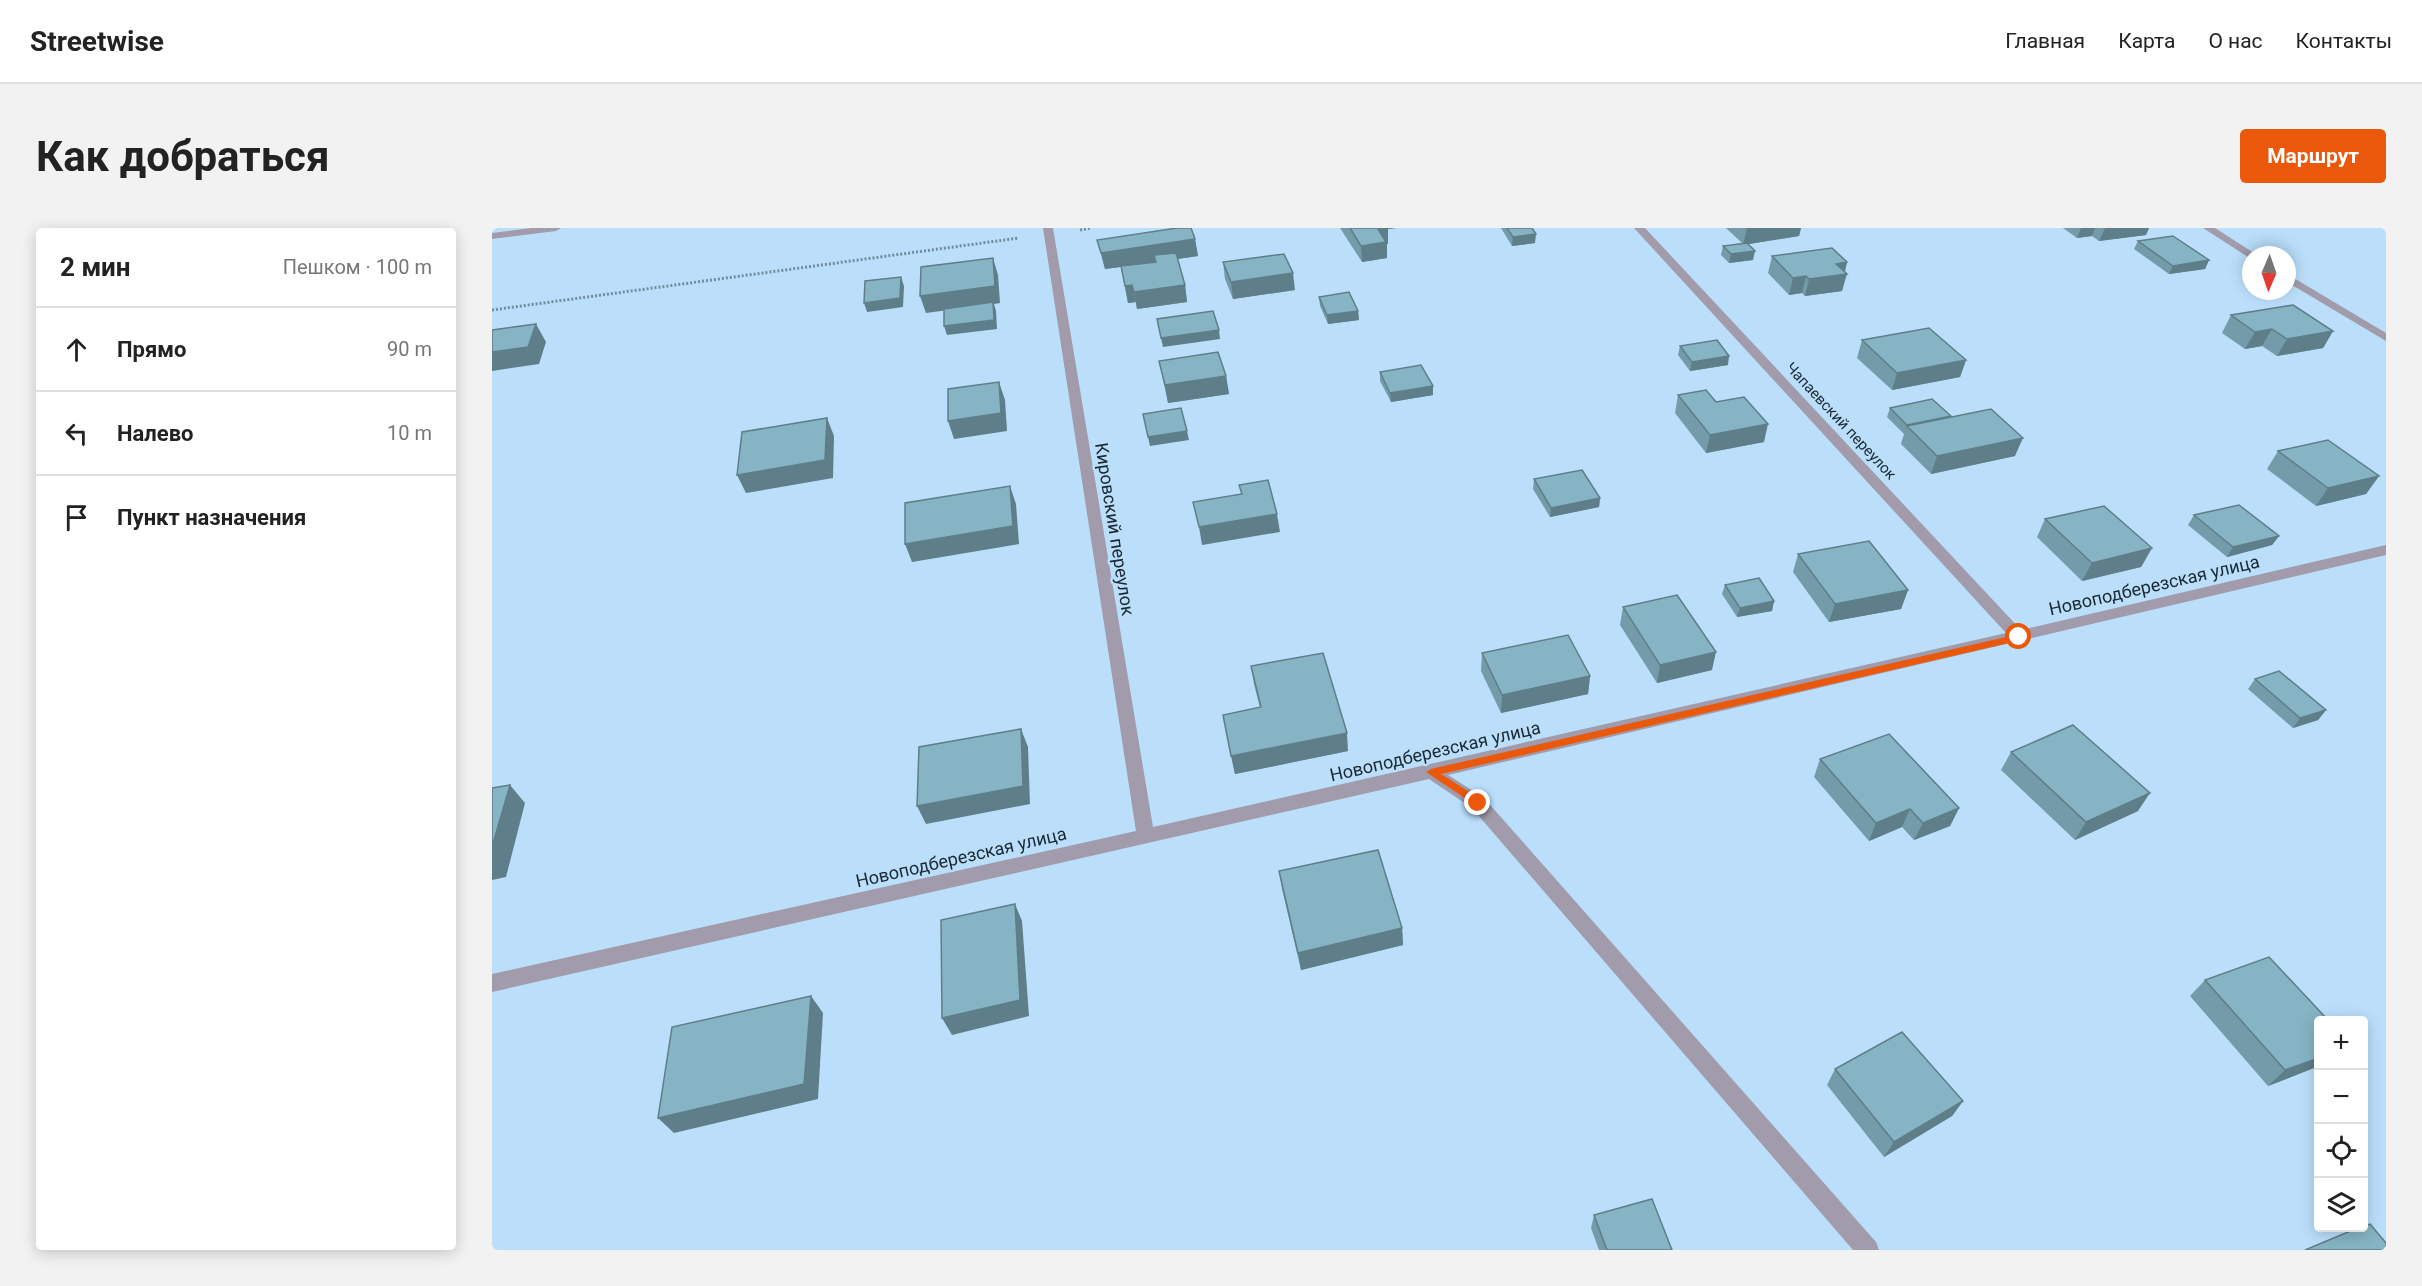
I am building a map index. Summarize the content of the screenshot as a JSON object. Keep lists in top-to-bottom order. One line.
{"streets":{"street":["Чапаевский переулок","Кировский переулок","Новоподберезская улица"]},"crossings":[["Чапаевский переулок","Новоподберезская улица"],["Кировский переулок","Новоподберезская улица"]],"north":"bottom","page":{"header":"Streetwise","nav":["Главная","Карта","О нас","Контакты"],"buttons":"Маршрут","title":"Как добраться","heading":["2 мин","Пешком · 100 m"],"list":[["Прямо","90 m"],["Налево","10 m"],"Пункт назначения"],"map_buttons":["+","−"]}}
